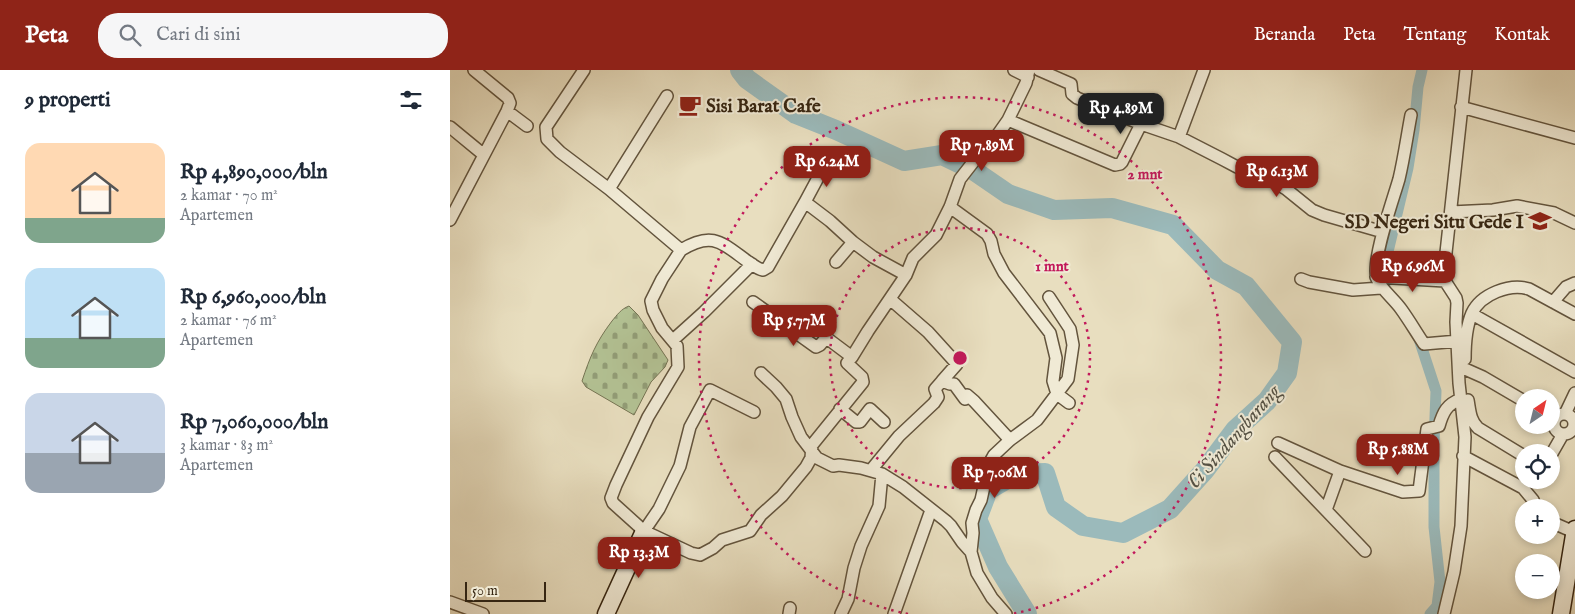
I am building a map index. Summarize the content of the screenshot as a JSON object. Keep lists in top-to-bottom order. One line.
{"water":["Ci Sindangbarang"],"places":{"cafe":["Sisi Barat Cafe"],"school or university":["SD Negeri Situ Gede I"]},"scale_bar":"50 m","north":"top right","page":{"header":"Peta","search":"Cari di sini","nav":["Beranda","Peta","Tentang","Kontak"],"heading":"9 properti","price":["Rp 4.89M","Rp 7.89M","Rp 6.24M","Rp 6.13M","Rp 6.96M","Rp 5.77M","Rp 5.88M","Rp 7.06M","Rp 13.3M"],"list":[{"name":"Rp 4,890,000/bln","note":"2 kamar · 70 m² · Apartemen"},{"name":"Rp 6,960,000/bln","note":"2 kamar · 76 m² · Apartemen"},{"name":"Rp 7,060,000/bln","note":"3 kamar · 83 m² · Apartemen"}],"map_buttons":["+","−"],"scale":"50 m"},"rings":["2 mnt","1 mnt"]}
